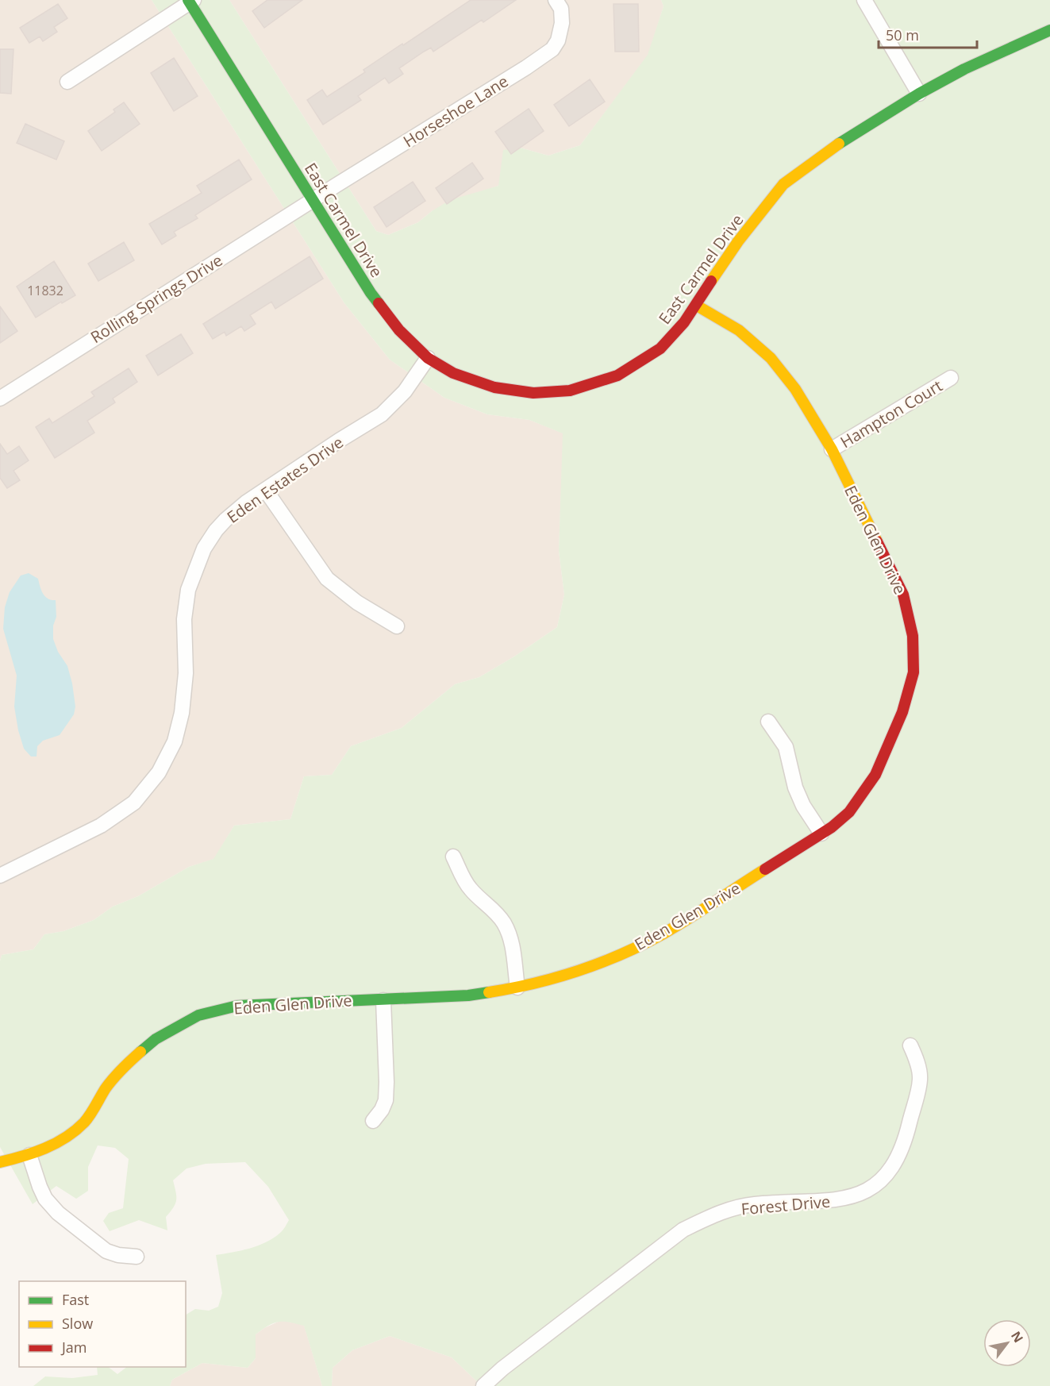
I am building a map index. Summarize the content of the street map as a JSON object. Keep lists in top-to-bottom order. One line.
{"streets":{"street":["Horseshoe Lane","East Carmel Drive","Rolling Springs Drive","Hampton Court","Eden Estates Drive","Eden Glen Drive","Forest Drive"]},"crossings":[["Horseshoe Lane","East Carmel Drive"],["Horseshoe Lane","Rolling Springs Drive"],["East Carmel Drive","Rolling Springs Drive"],["East Carmel Drive","Eden Estates Drive"],["East Carmel Drive","Eden Glen Drive"],["Hampton Court","Eden Glen Drive"]],"house_numbers":["11832"],"legend":["Fast","Slow","Jam"],"scale_bar":"50 m","north":"top right"}
